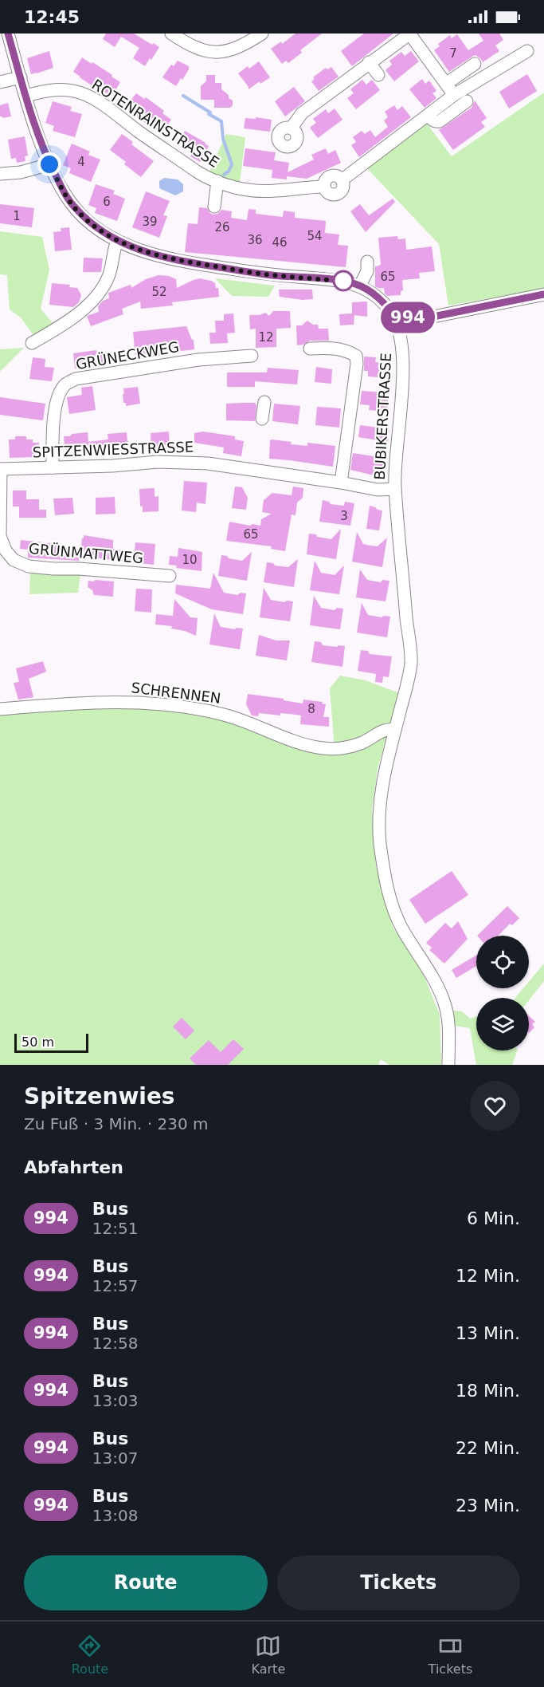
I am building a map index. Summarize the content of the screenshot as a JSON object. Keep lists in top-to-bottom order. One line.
{"streets":{"street":["ROTENRAINSTRASSE","GRÜNECKWEG","BUBIKERSTRASSE","SPITZENWIESSTRASSE","GRÜNMATTWEG","SCHRENNEN"]},"crossings":[["ROTENRAINSTRASSE","BUBIKERSTRASSE"],["GRÜNECKWEG","SPITZENWIESSTRASSE"],["BUBIKERSTRASSE","SPITZENWIESSTRASSE"],["BUBIKERSTRASSE","SCHRENNEN"],["SPITZENWIESSTRASSE","GRÜNMATTWEG"]],"lines":["bus line 994"],"house_numbers":["7","4","6","1","39","26","54","36","46","65","52","12","3","65","10","8"],"scale_bar":"50 m","page":{"status":"12:45","on_map":"994","scale":"50 m","heading":[["Spitzenwies","Zu Fuß · 3 Min. · 230 m"],"Abfahrten"],"list":[{"mark":"994","name":"Bus","note":"12:51","value":"6 Min."},{"mark":"994","name":"Bus","note":"12:57","value":"12 Min."},{"mark":"994","name":"Bus","note":"12:58","value":"13 Min."},{"mark":"994","name":"Bus","note":"13:03","value":"18 Min."},{"mark":"994","name":"Bus","note":"13:07","value":"22 Min."},{"mark":"994","name":"Bus","note":"13:08","value":"23 Min."}],"buttons":["Route","Tickets"],"tabs":["Route","Karte","Tickets"]}}
